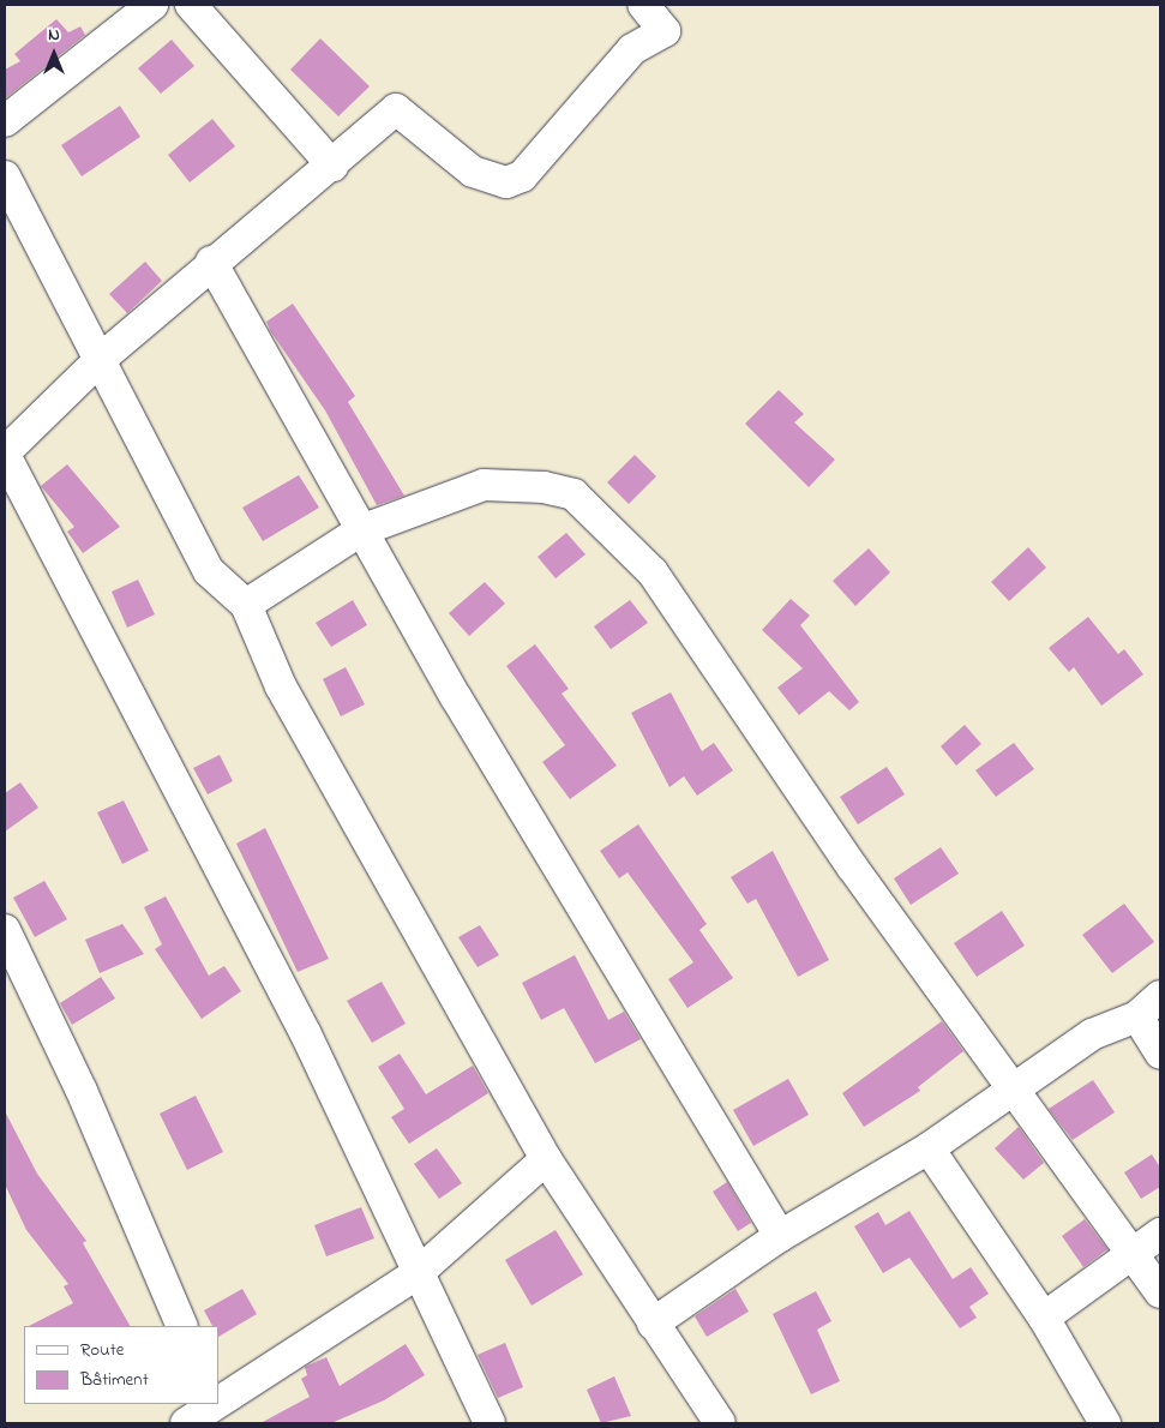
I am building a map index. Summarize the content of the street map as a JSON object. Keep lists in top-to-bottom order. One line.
{"legend":["Route","Bâtiment"],"north":"top"}
